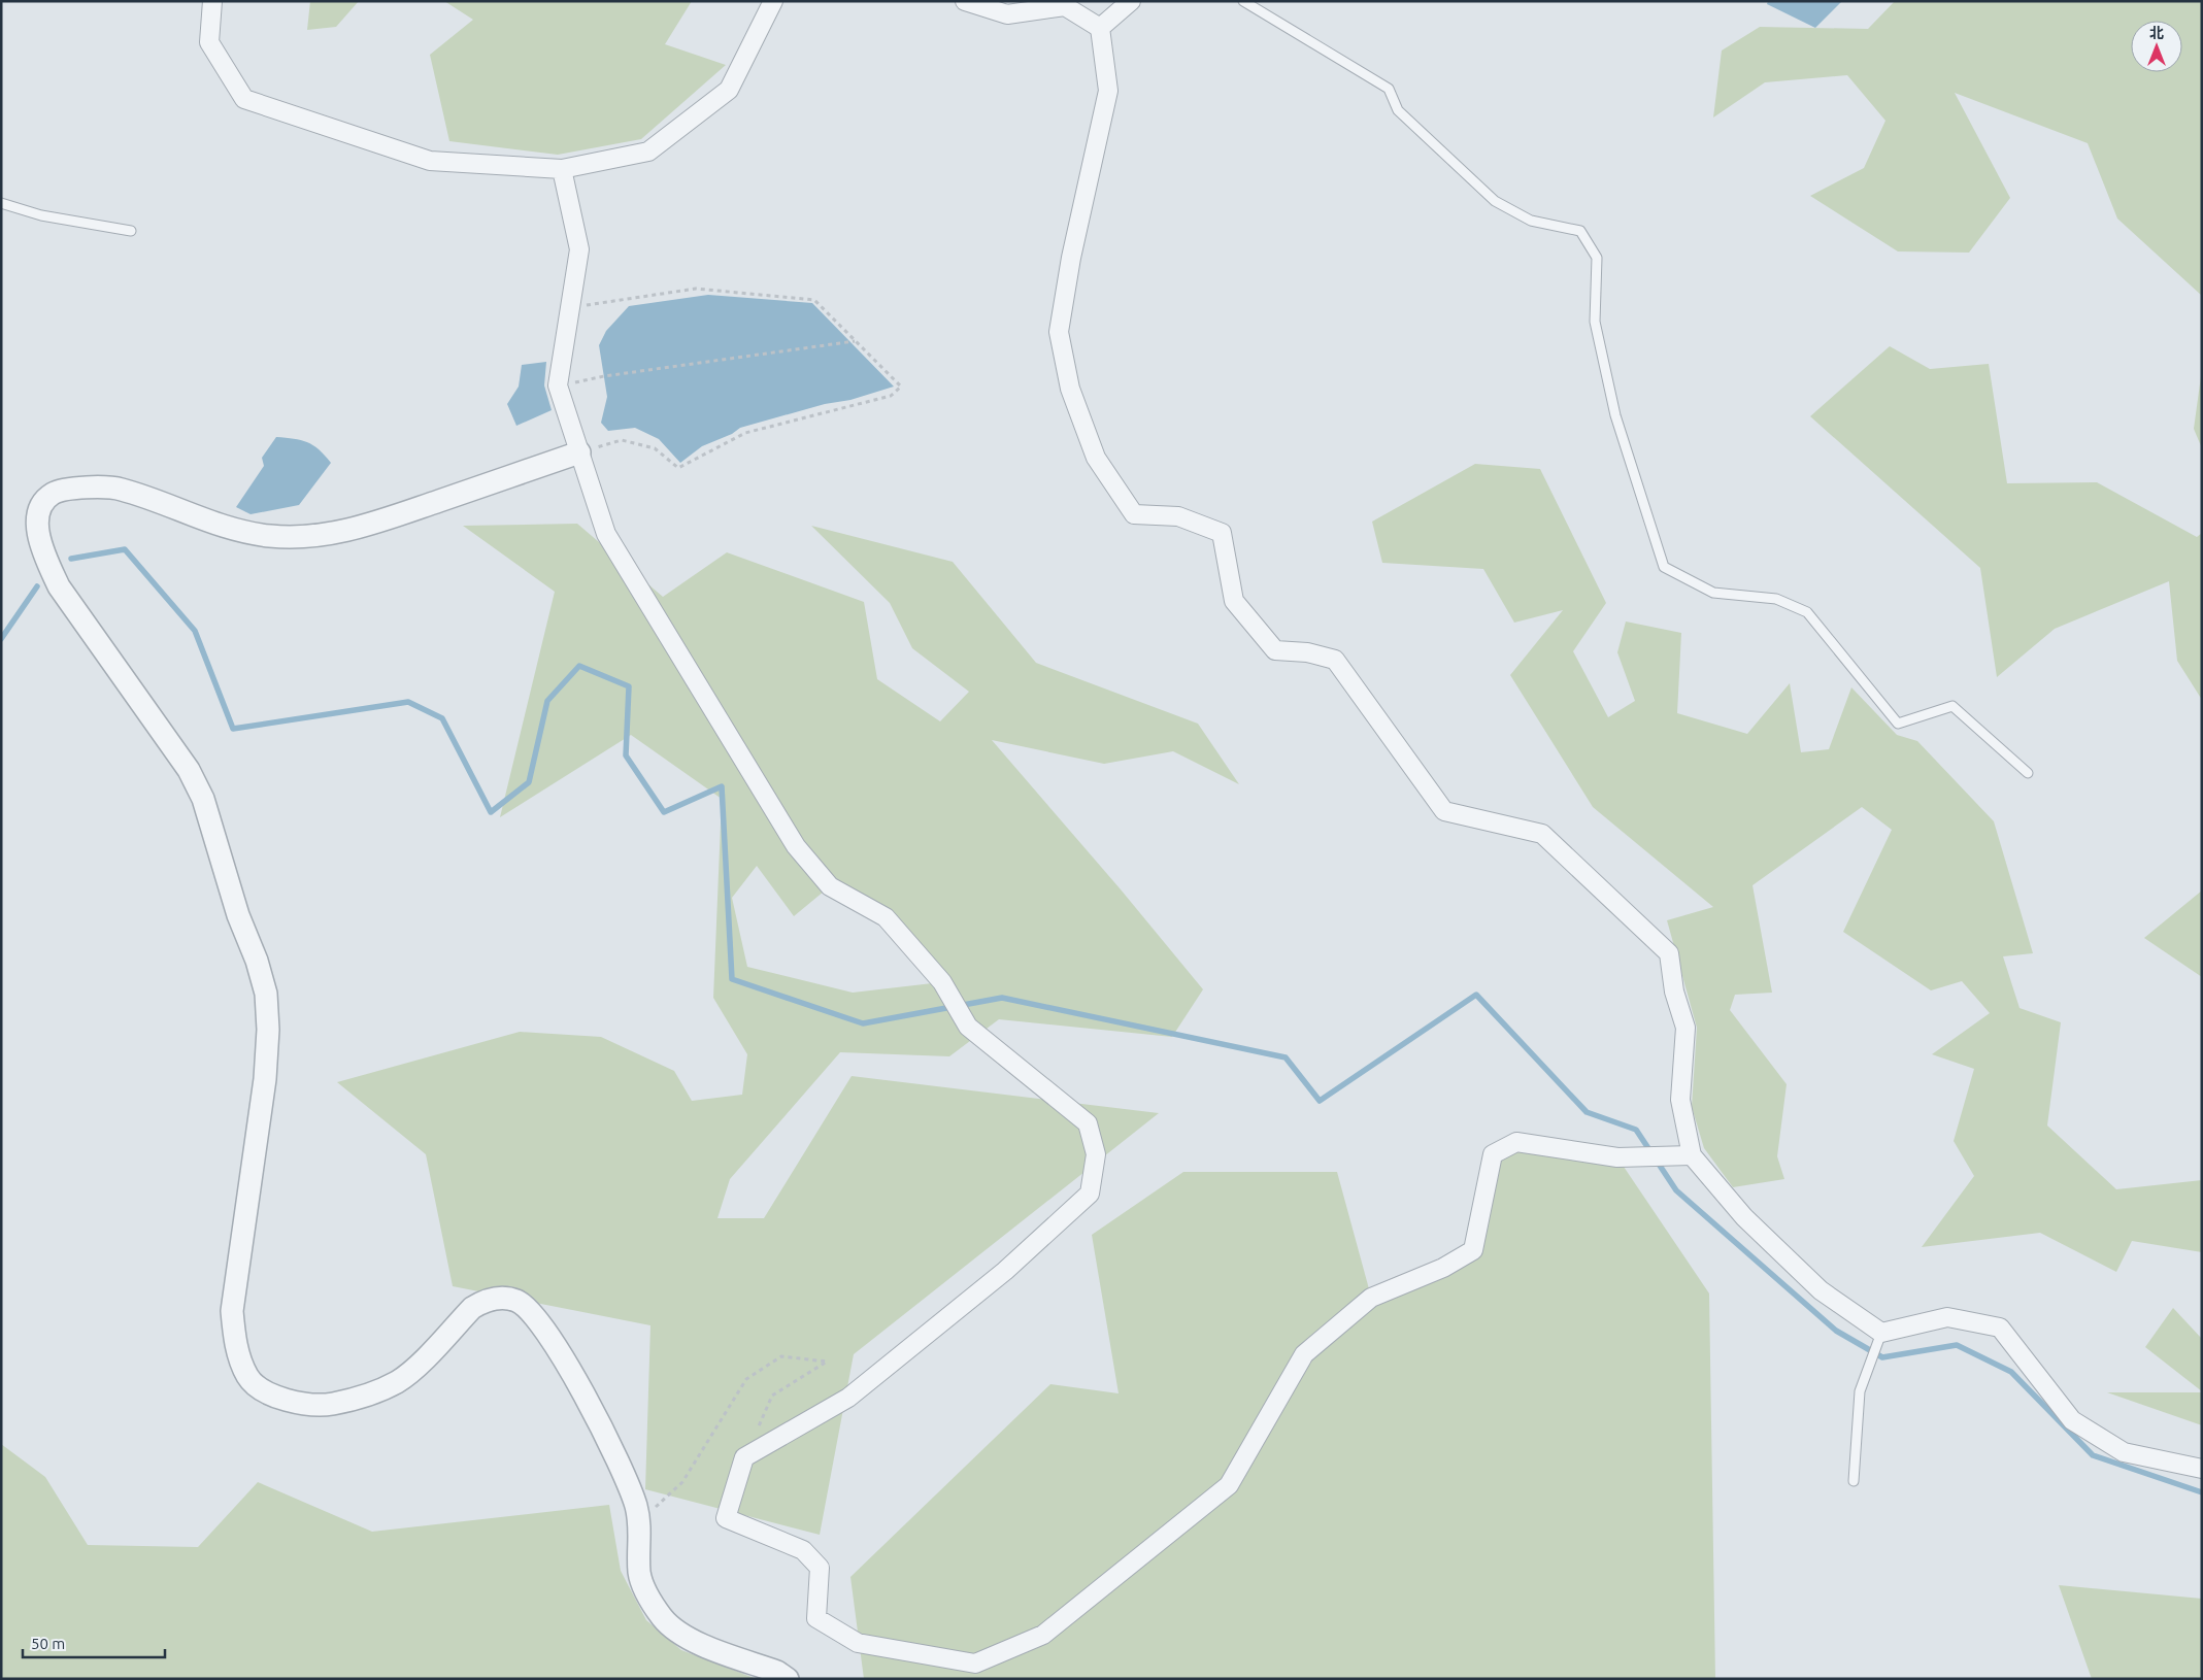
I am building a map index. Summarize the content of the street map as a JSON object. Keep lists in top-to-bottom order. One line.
{"scale_bar":"50 m","north":"top"}
